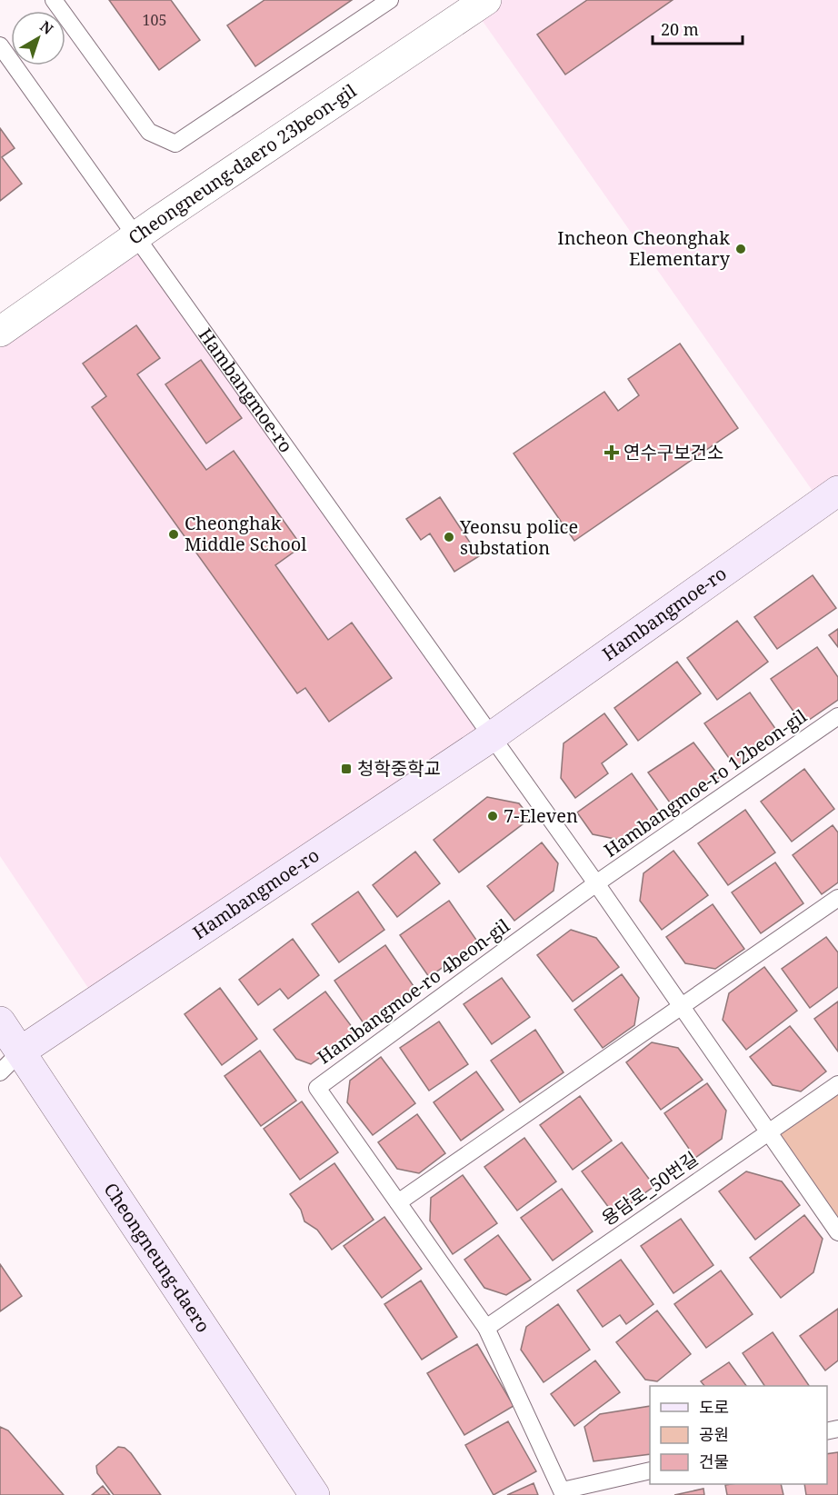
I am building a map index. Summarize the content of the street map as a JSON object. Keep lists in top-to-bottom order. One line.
{"streets":{"main road":["Hambangmoe-ro","Cheongneung-daero"],"street":["Cheongneung-daero 23beon-gil"],"lane":["Hambangmoe-ro 12beon-gil","Hambangmoe-ro 4beon-gil","용담로_50번길"]},"crossings":[["Cheongneung-daero 23beon-gil","Hambangmoe-ro"],["Hambangmoe-ro","Hambangmoe-ro 12beon-gil"],["Hambangmoe-ro","Cheongneung-daero"],["Hambangmoe-ro 12beon-gil","Hambangmoe-ro 4beon-gil"],["Hambangmoe-ro 12beon-gil","용담로_50번길"],["Hambangmoe-ro 4beon-gil","용담로_50번길"]],"places":{"other":["Incheon Cheonghak Elementary","Cheonghak Middle School","Yeonsu police substation","7-Eleven"],"health":["연수구보건소"],"transit":["청학중학교"]},"house_numbers":["105"],"legend":["도로","공원","건물"],"scale_bar":"20 m","north":"top right"}
